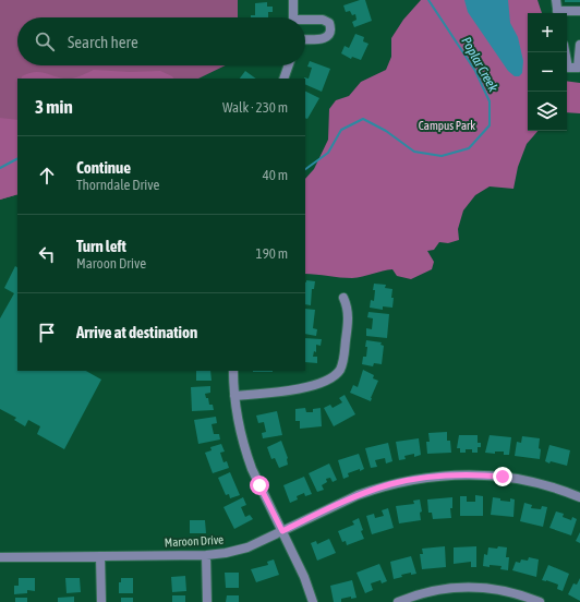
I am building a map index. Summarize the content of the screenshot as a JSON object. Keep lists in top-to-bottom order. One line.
{"streets":{"street":["Maroon Drive"]},"water":["Poplar Creek"],"parks":["Campus Park"],"page":{"map_buttons":["+","−"],"search":"Search here","heading":["3 min","Walk · 230 m"],"list":[["Continue","Thorndale Drive","40 m"],["Turn left","Maroon Drive","190 m"],"Arrive at destination"]}}
